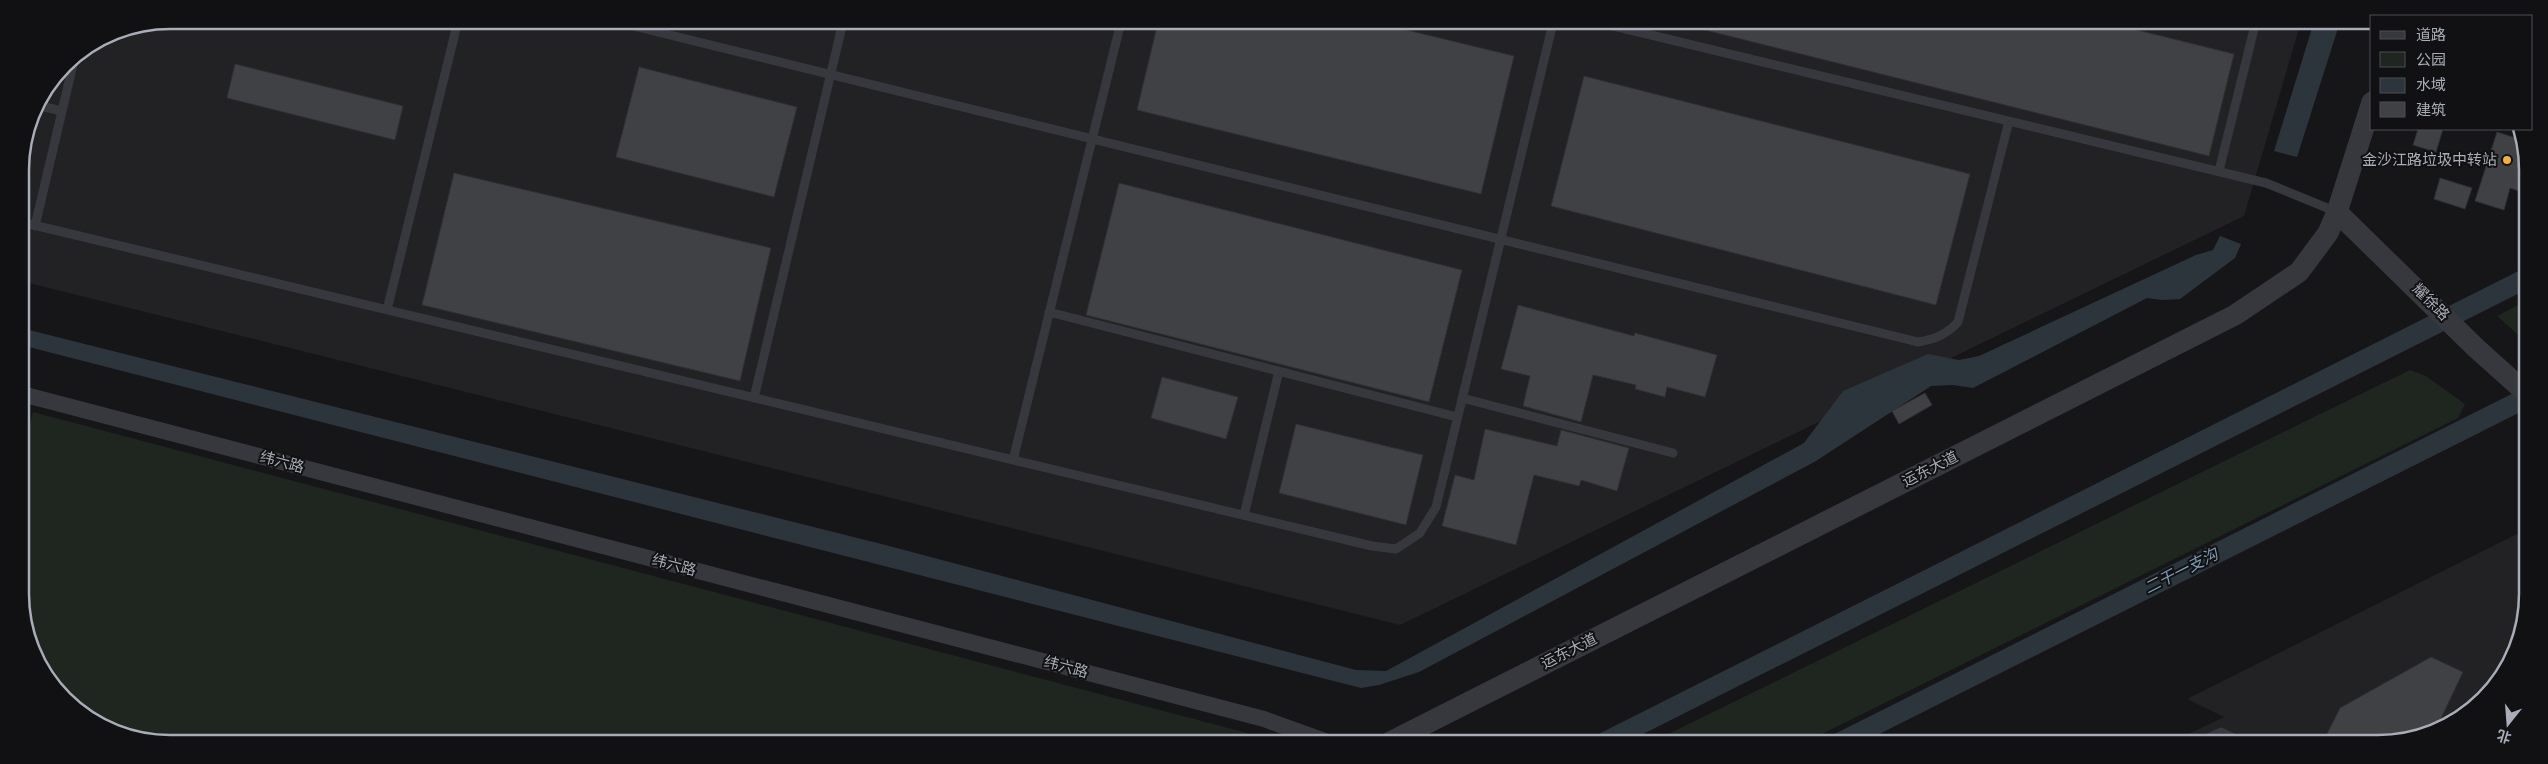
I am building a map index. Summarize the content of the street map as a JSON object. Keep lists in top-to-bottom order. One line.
{"streets":{"street":["耀徐路","纬六路","运东大道"]},"crossings":[["耀徐路","运东大道"]],"water":["二干一支沟"],"places":["金沙江路垃圾中转站"],"legend":["道路","公园","水域","建筑"],"north":"bottom"}
